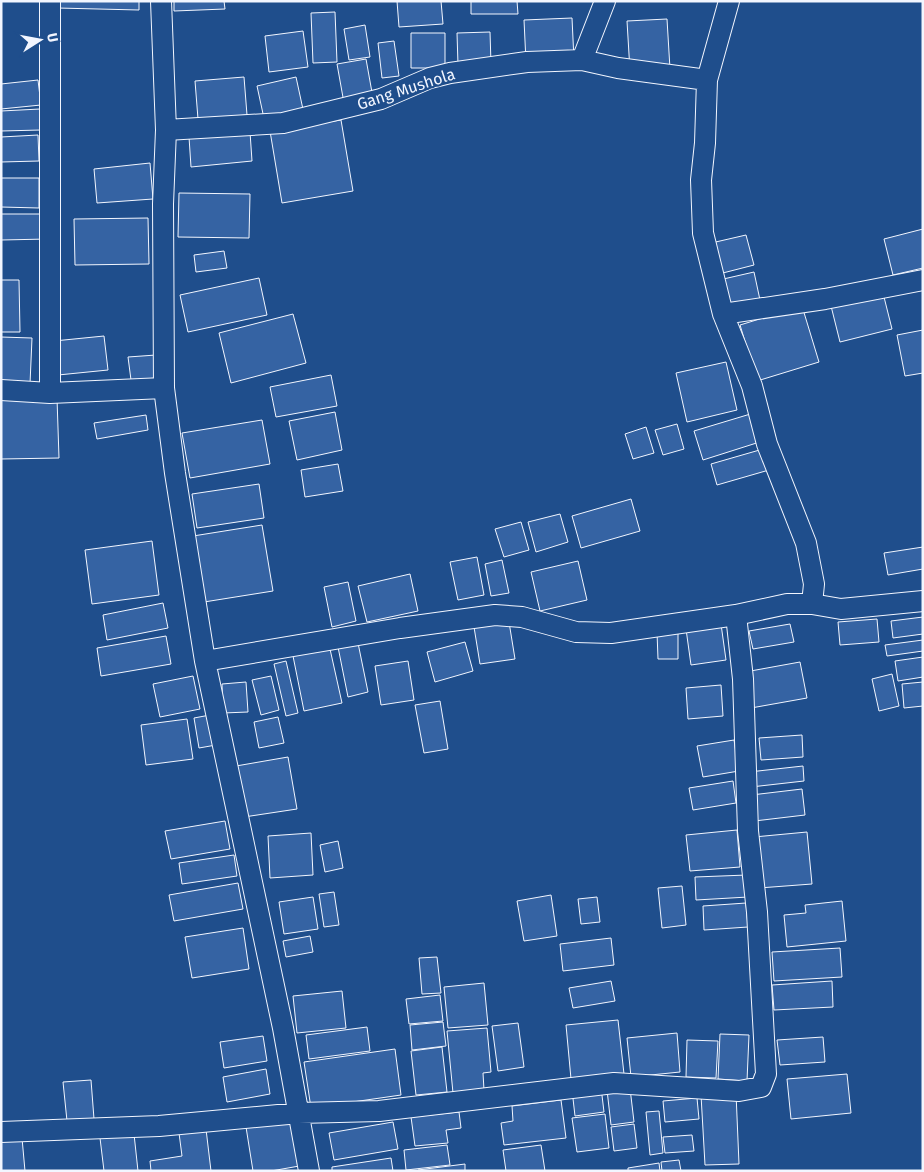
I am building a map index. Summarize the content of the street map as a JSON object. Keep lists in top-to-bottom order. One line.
{"streets":{"street":["Gang Mushola"]},"north":"right"}
